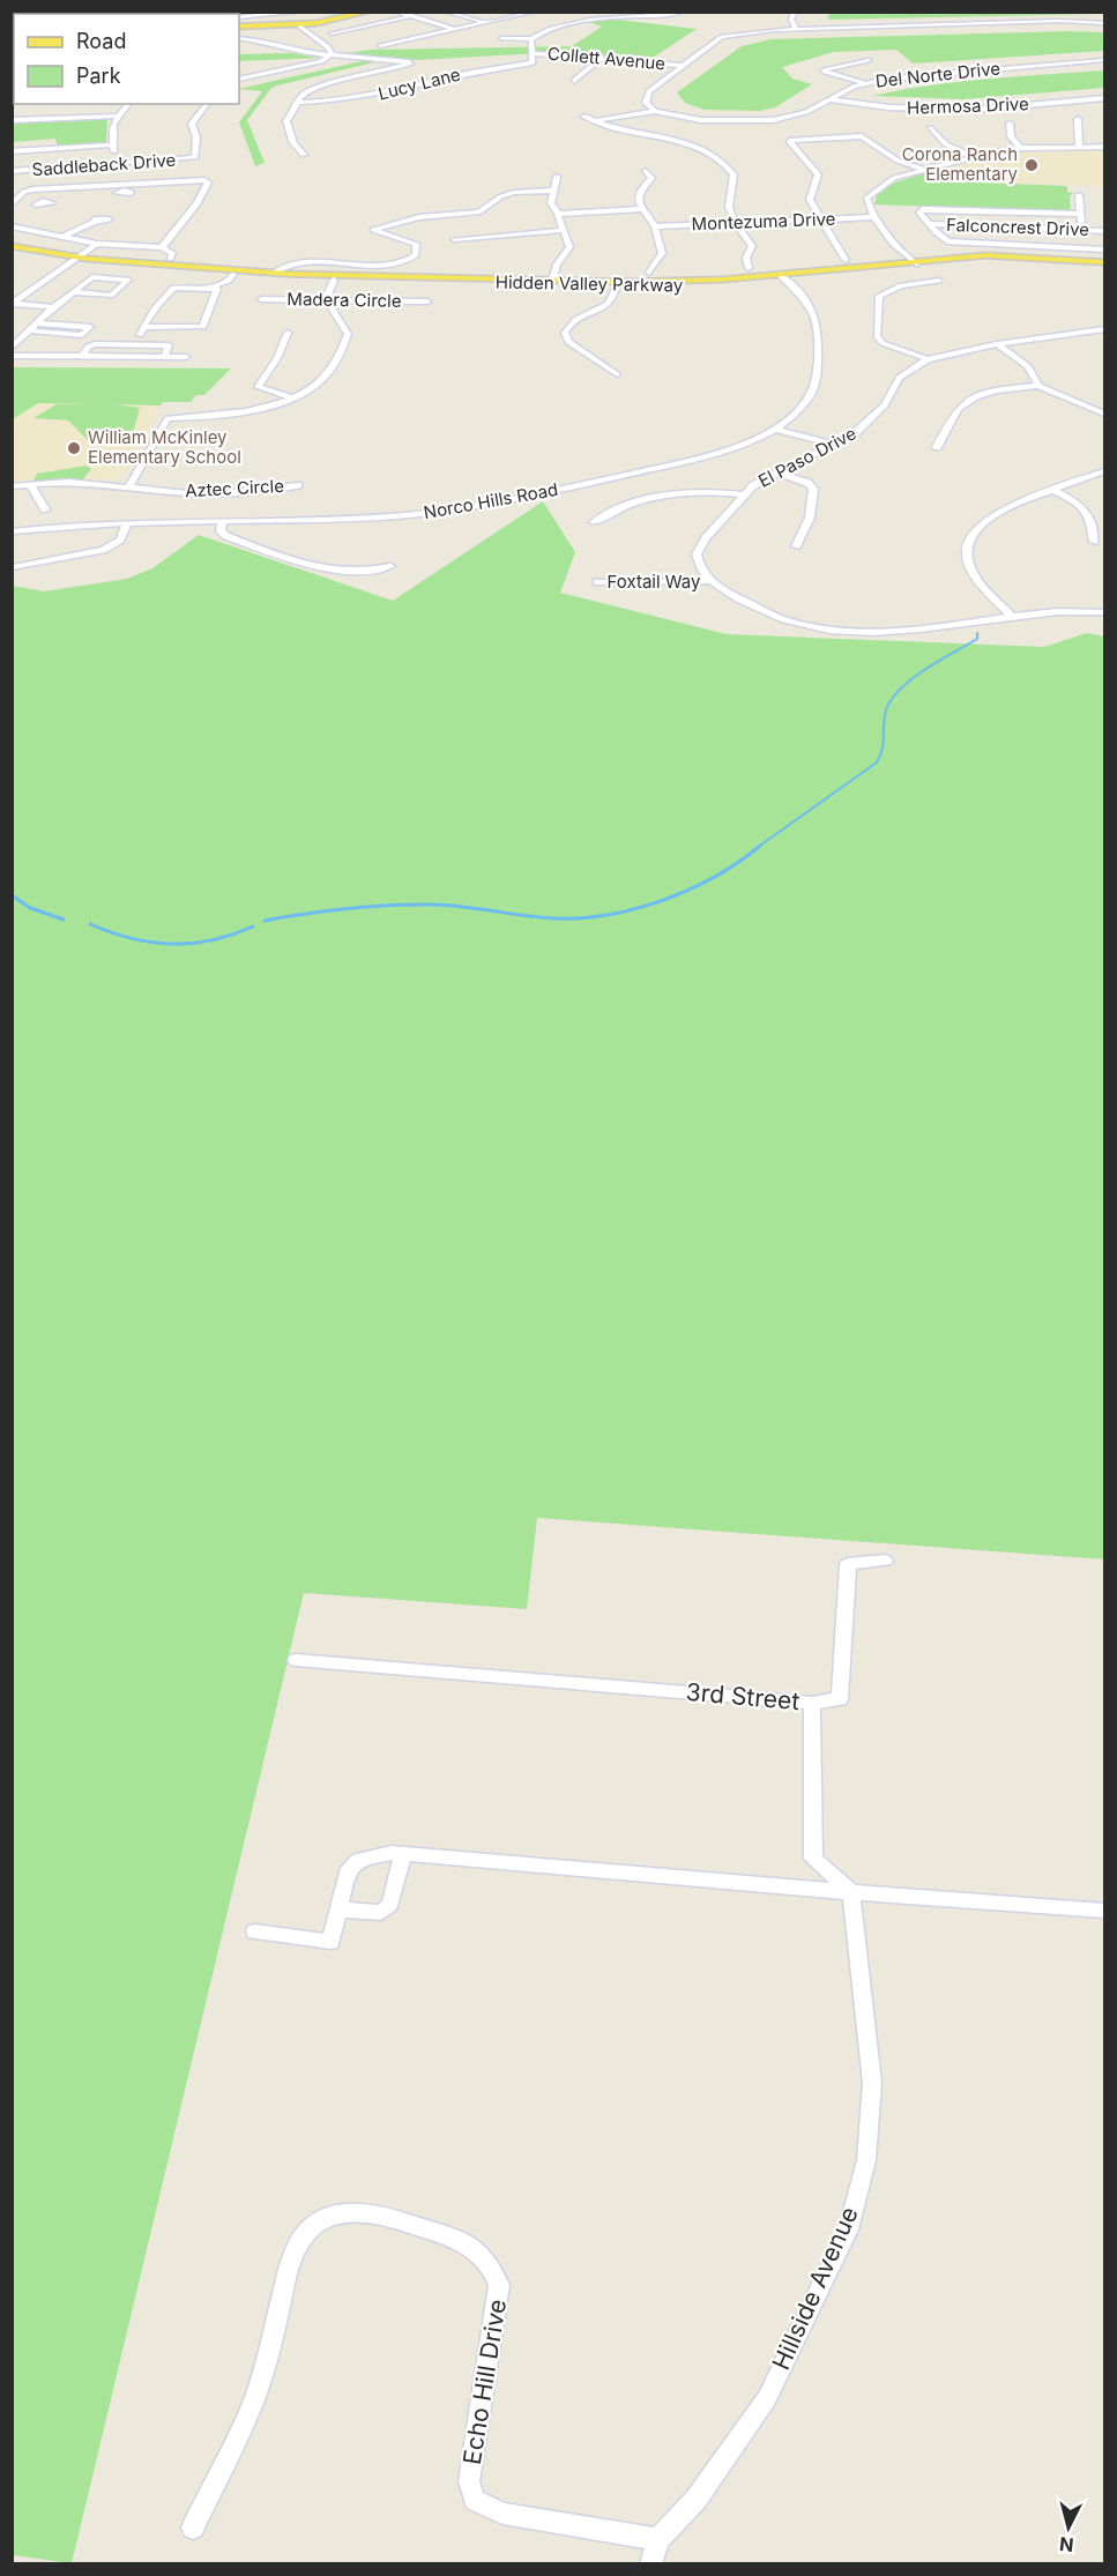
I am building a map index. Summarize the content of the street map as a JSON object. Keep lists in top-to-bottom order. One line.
{"streets":{"main road":["Hidden Valley Parkway"],"street":["Collett Avenue","Del Norte Drive","Lucy Lane","Hermosa Drive","Saddleback Drive","Montezuma Drive","Falconcrest Drive","Madera Circle","El Paso Drive","Aztec Circle","Norco Hills Road","Foxtail Way","3rd Street","Hillside Avenue","Echo Hill Drive"]},"crossings":[["Collett Avenue","Lucy Lane"],["Del Norte Drive","Hermosa Drive"],["Hidden Valley Parkway","Norco Hills Road"],["El Paso Drive","Foxtail Way"],["3rd Street","Hillside Avenue"],["Hillside Avenue","Echo Hill Drive"]],"places":["Corona Ranch Elementary","William McKinley Elementary School"],"legend":["Road","Park"],"north":"bottom"}
